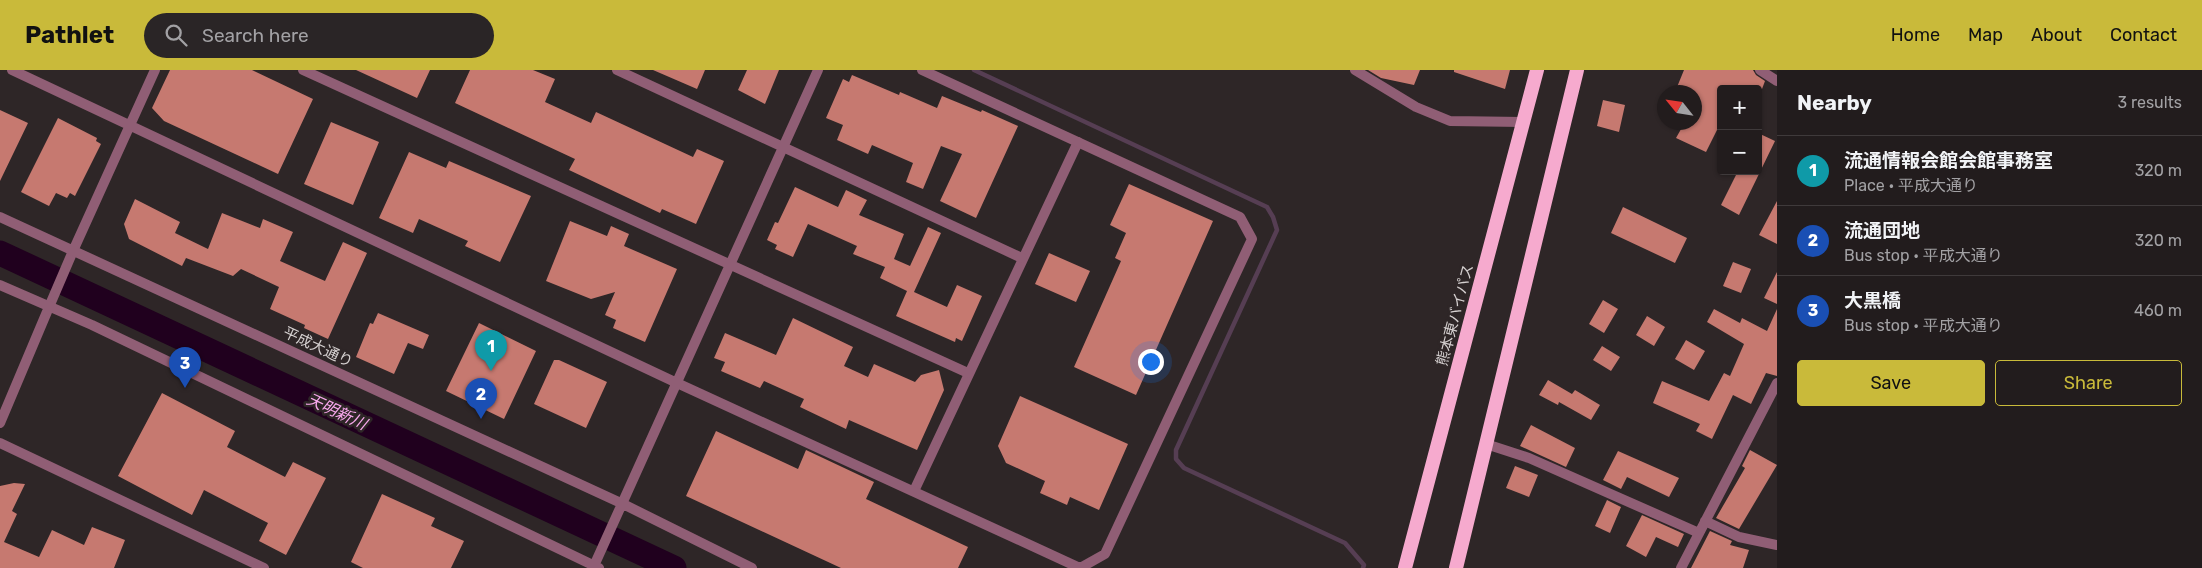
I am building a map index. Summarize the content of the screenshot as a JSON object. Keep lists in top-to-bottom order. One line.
{"streets":{"highway":["熊本東バイパス"],"street":["平成大通り"]},"water":["天明新川"],"north":"top left","page":{"header":"Pathlet","search":"Search here","nav":["Home","Map","About","Contact"],"heading":["Nearby","3 results"],"map_buttons":["+","−"],"list":[{"mark":"1","name":"流通情報会館会館事務室","note":"Place · 平成大通り","value":"320 m"},{"mark":"2","name":"流通団地","note":"Bus stop · 平成大通り","value":"320 m"},{"mark":"3","name":"大黒橋","note":"Bus stop · 平成大通り","value":"460 m"}],"pins":["1","3","2"],"buttons":["Save","Share"]}}
